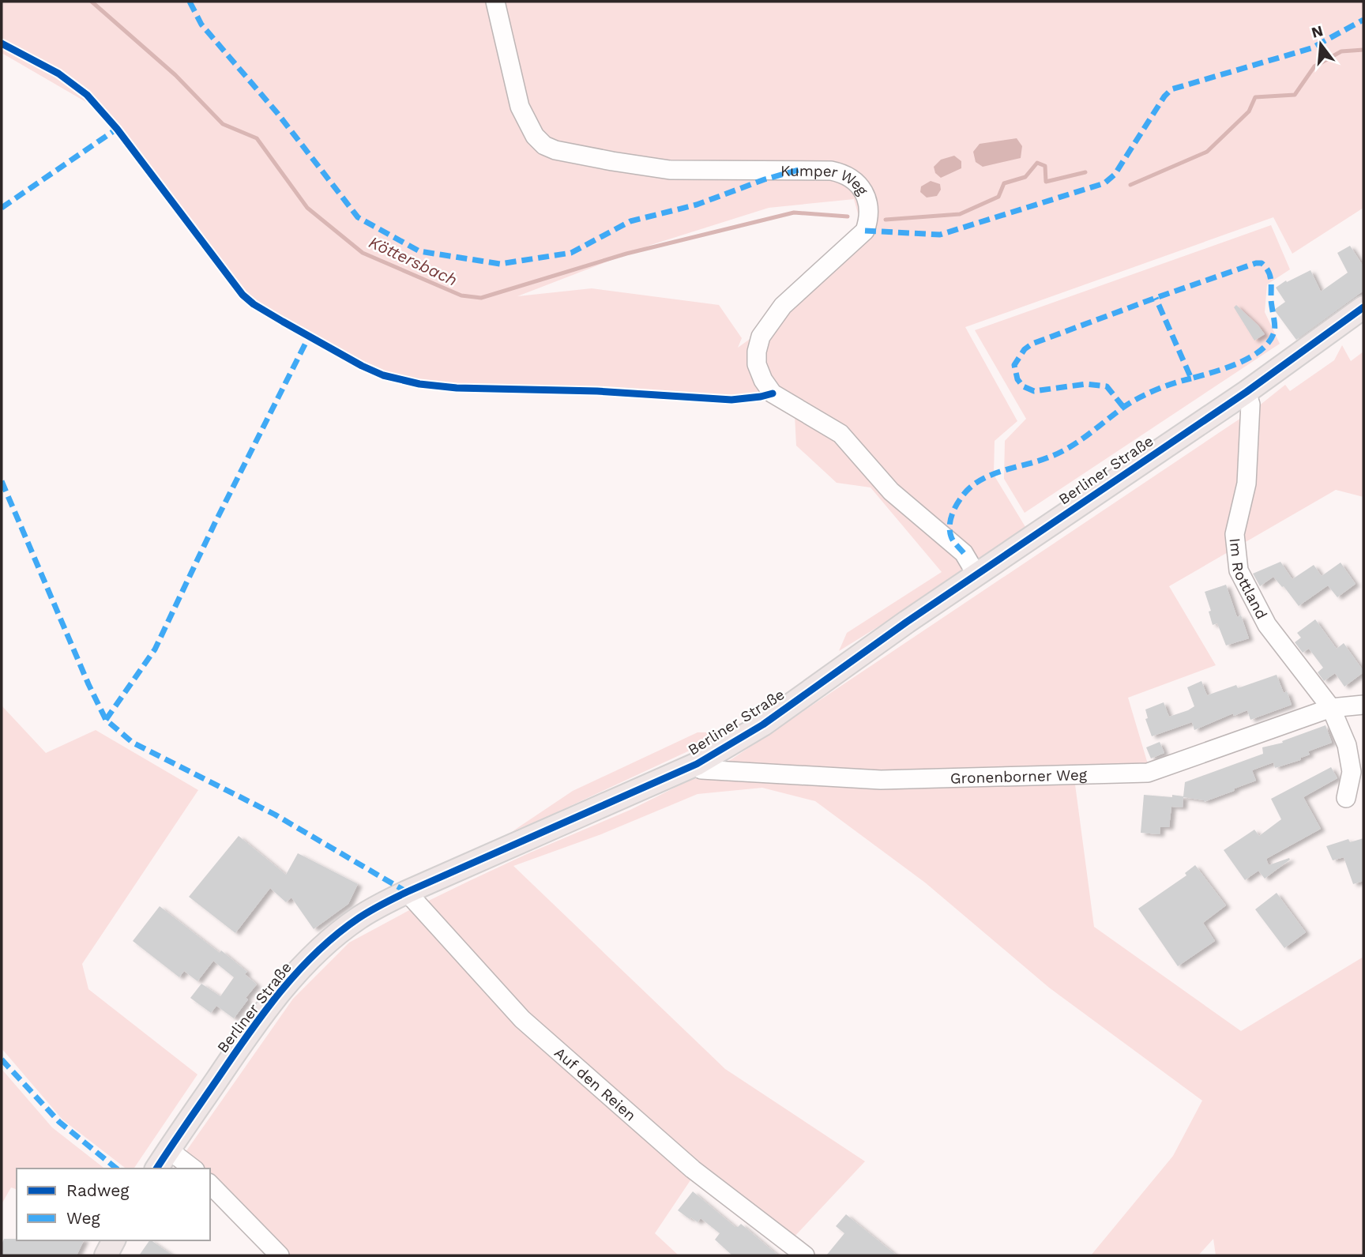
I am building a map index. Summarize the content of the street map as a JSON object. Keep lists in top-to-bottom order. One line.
{"streets":{"main road":["Berliner Straße"],"street":["Kumper Weg","Im Rottland","Gronenborner Weg","Auf den Reien"]},"crossings":[["Kumper Weg","Berliner Straße"],["Berliner Straße","Im Rottland"],["Berliner Straße","Gronenborner Weg"],["Berliner Straße","Auf den Reien"],["Im Rottland","Gronenborner Weg"]],"water":["Köttersbach"],"legend":["Radweg","Weg"],"north":"top"}
